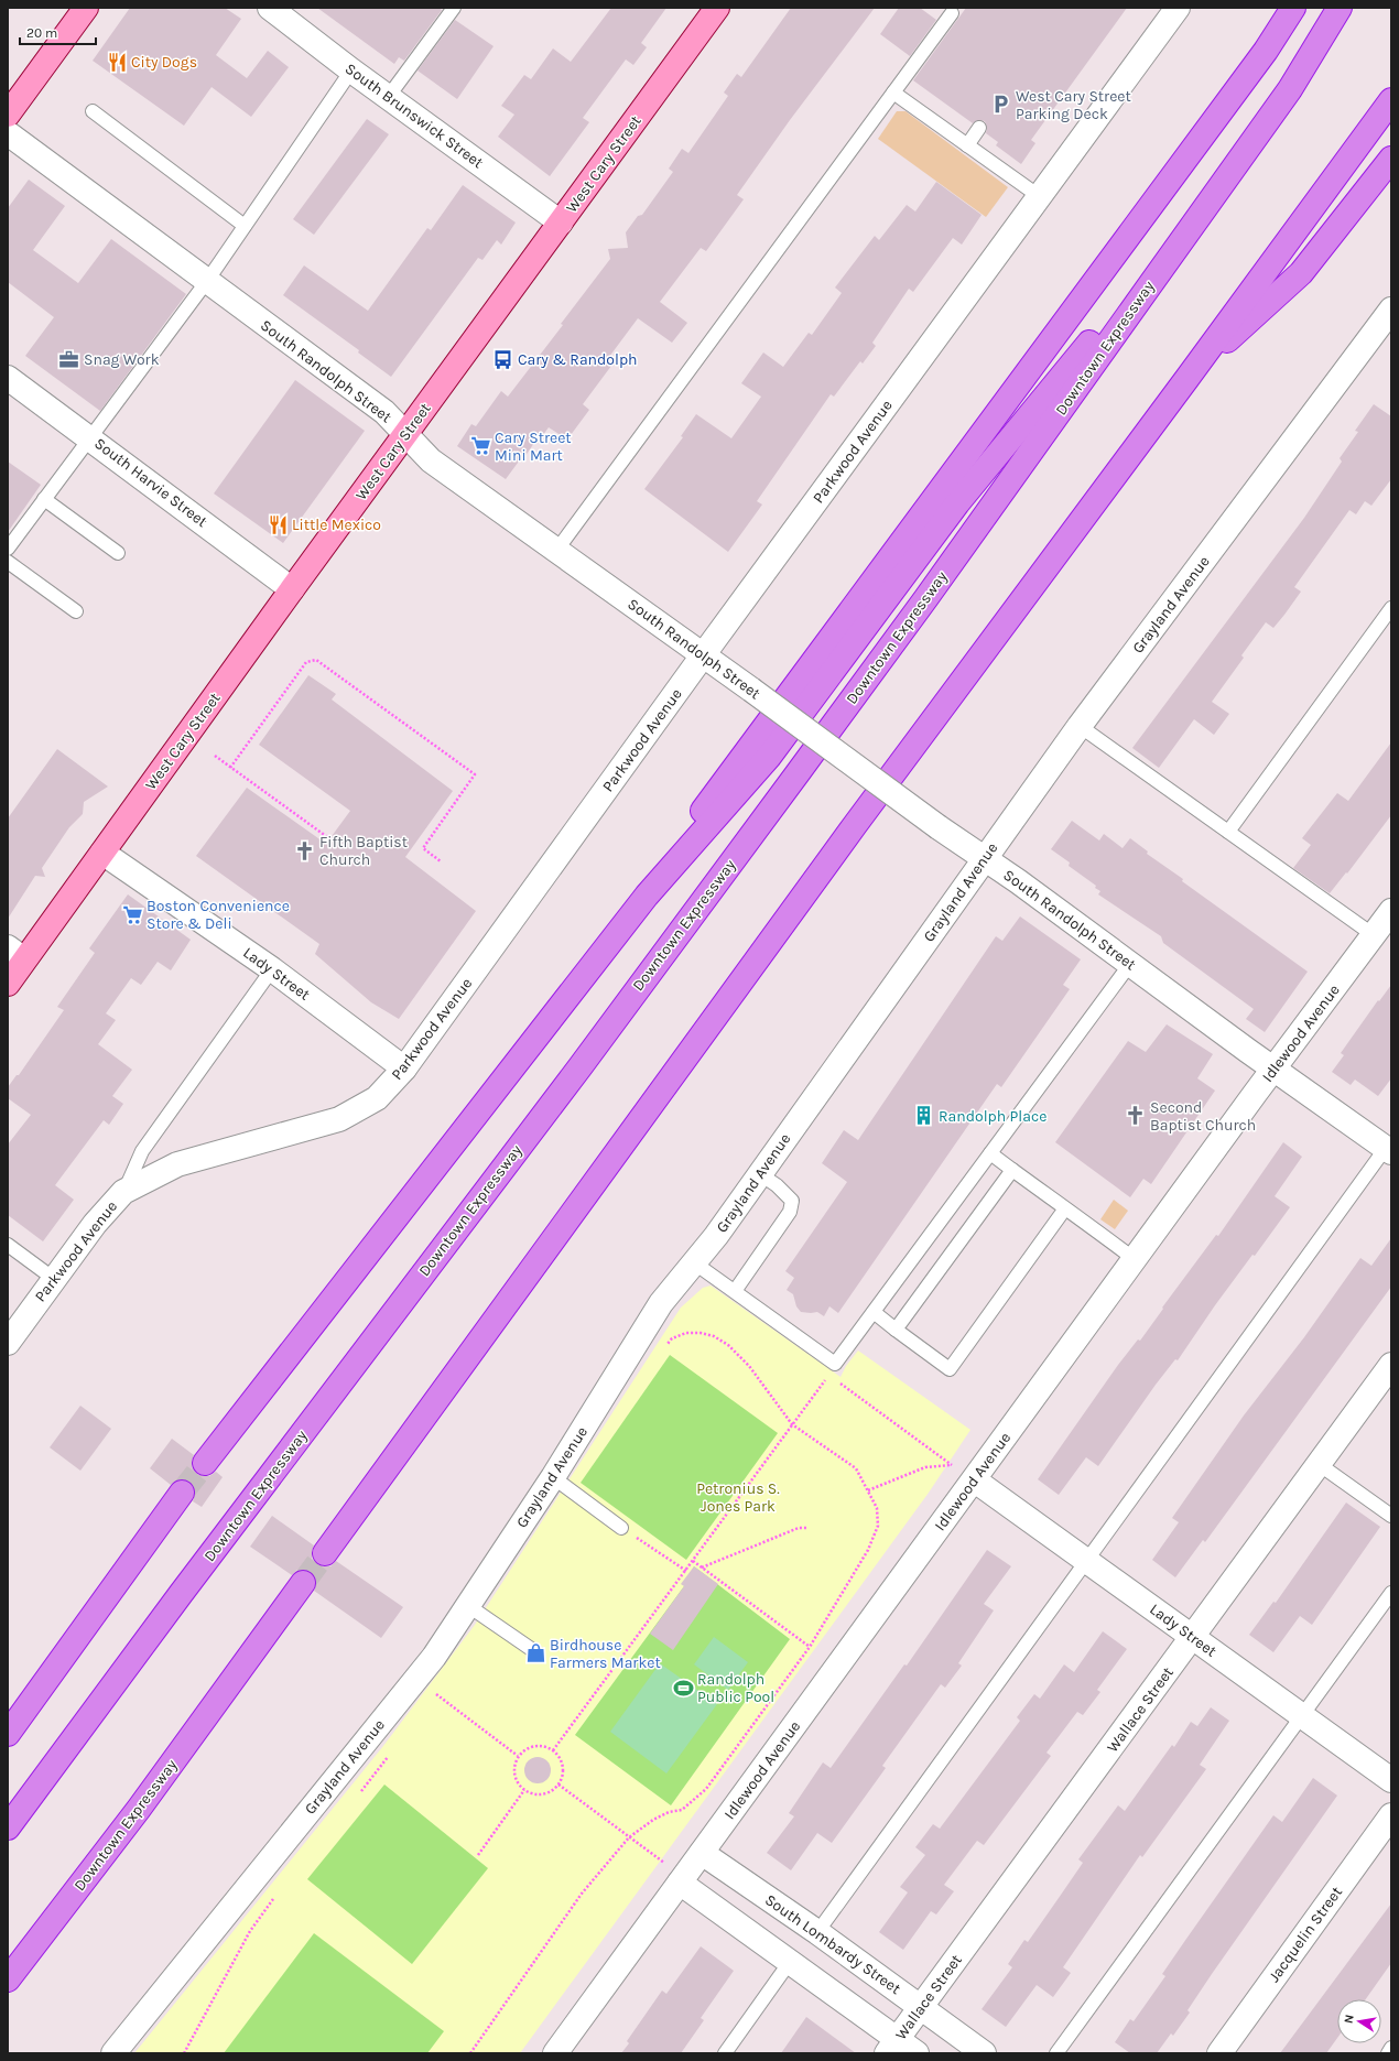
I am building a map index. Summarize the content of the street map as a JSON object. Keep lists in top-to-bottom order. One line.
{"streets":{"highway":["Downtown Expressway"],"main road":["West Cary Street"],"street":["South Brunswick Street","South Randolph Street","Parkwood Avenue","South Harvie Street","Grayland Avenue","Lady Street","Idlewood Avenue","Wallace Street","Jacquelin Street","South Lombardy Street"]},"crossings":[["South Brunswick Street","West Cary Street"],["West Cary Street","South Randolph Street"],["West Cary Street","South Harvie Street"],["West Cary Street","Lady Street"],["South Randolph Street","Parkwood Avenue"],["South Randolph Street","Grayland Avenue"],["South Randolph Street","Idlewood Avenue"],["Parkwood Avenue","Lady Street"],["Lady Street","Idlewood Avenue"],["Lady Street","Wallace Street"],["Idlewood Avenue","South Lombardy Street"],["Wallace Street","South Lombardy Street"]],"parks":["Petronius S. Jones Park"],"places":{"restaurant":["City Dogs","Little Mexico"],"parking":["West Cary Street Parking Deck"],"office":["Snag Work"],"bus stop":["Cary & Randolph"],"supermarket":["Cary Street Mini Mart","Boston Convenience Store & Deli"],"church":["Fifth Baptist Church","Second Baptist Church"],"building":["Randolph Place"],"shop":["Birdhouse Farmers Market"],"sports":["Randolph Public Pool"]},"scale_bar":"20 m","north":"left"}
